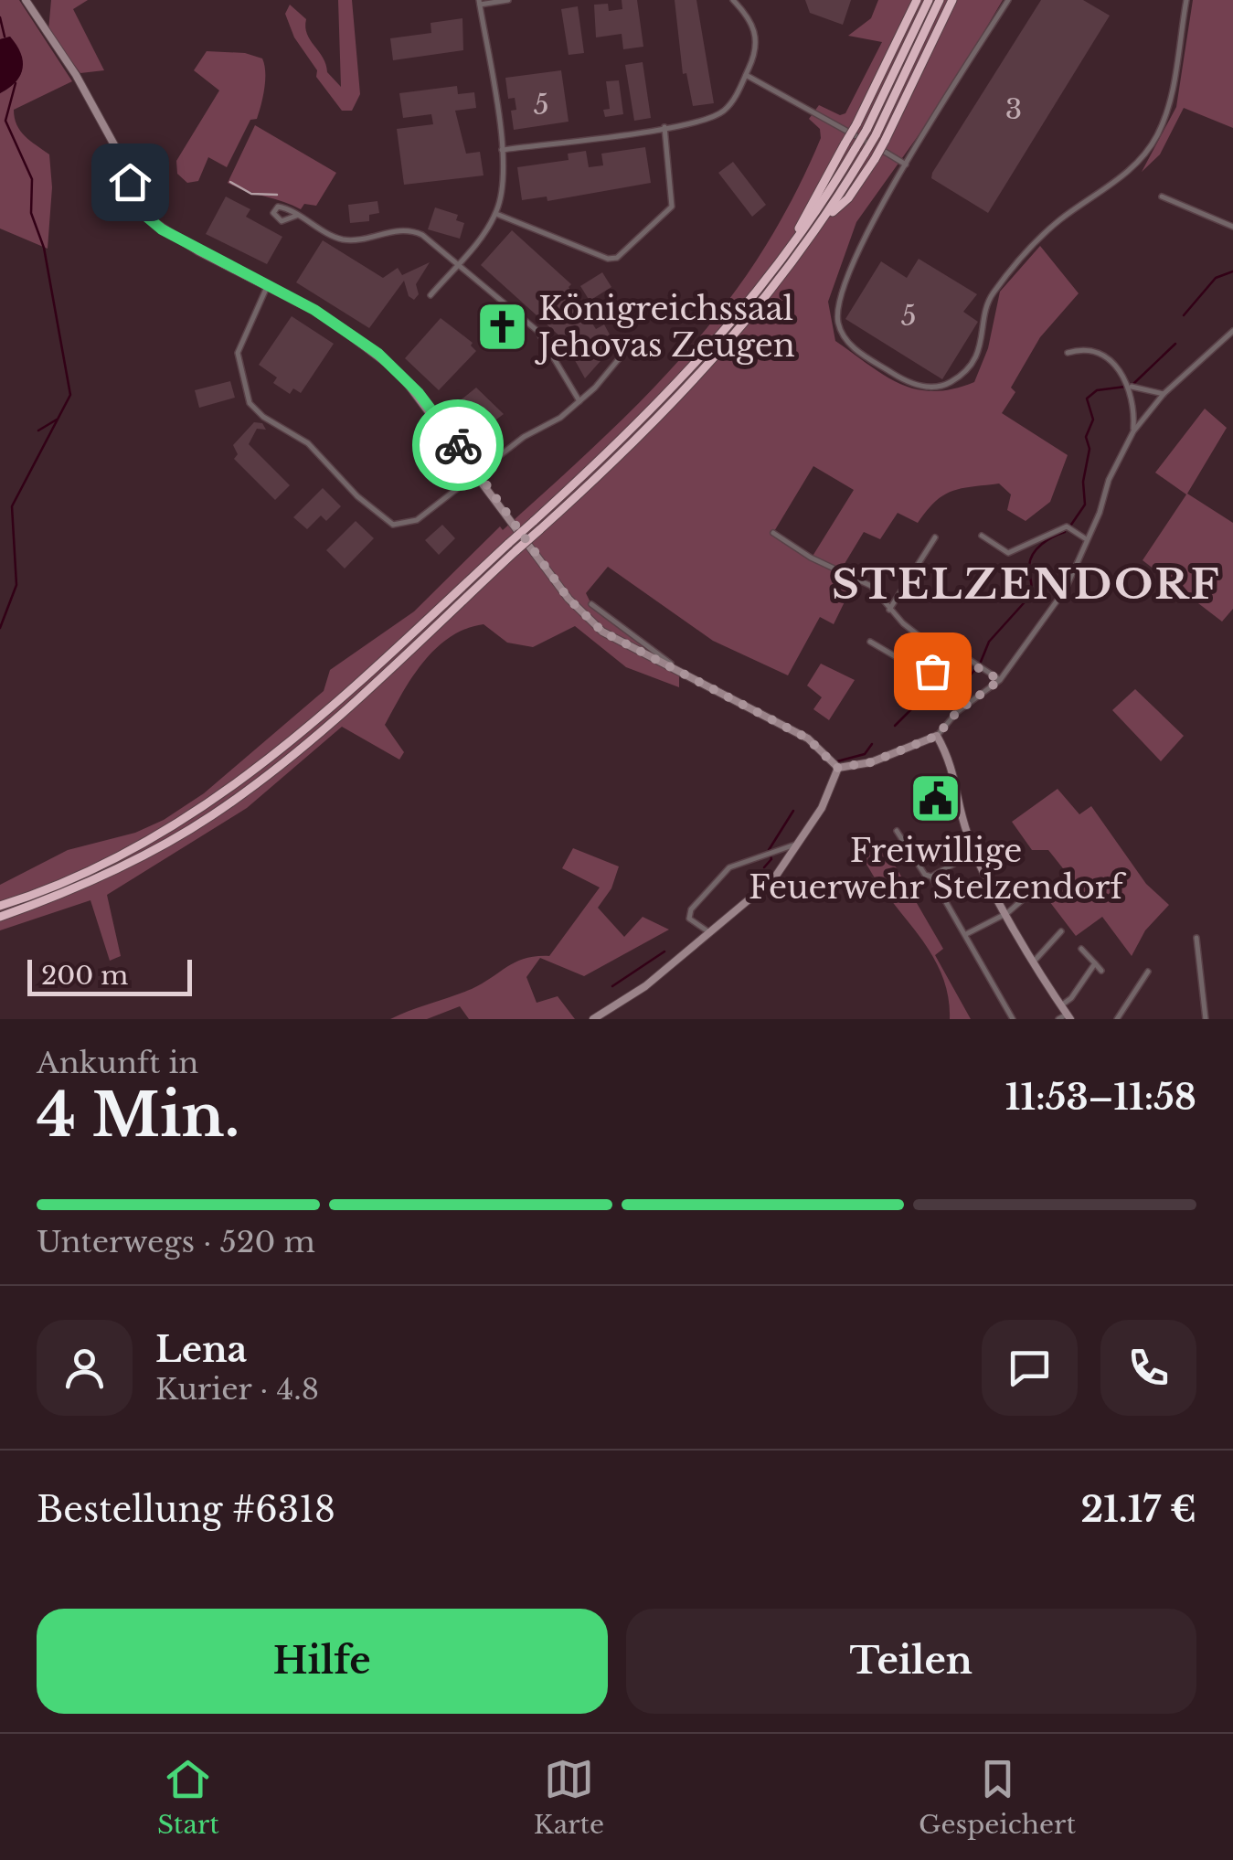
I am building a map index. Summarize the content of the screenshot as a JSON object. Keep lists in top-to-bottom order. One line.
{"districts":["STELZENDORF"],"places":{"church":["Königreichssaal Jehovas Zeugen"],"public building":["Freiwillige Feuerwehr Stelzendorf"]},"house_numbers":["5","3","5"],"scale_bar":"200 m","page":{"scale":"200 m","heading":["4 Min.","Ankunft in","11:53–11:58"],"panel":["Lena","Kurier · 4.8","Bestellung #6318","21.17 €"],"bar":"Unterwegs · 520 m","buttons":["Hilfe","Teilen"],"tabs":["Start","Karte","Gespeichert"]}}
